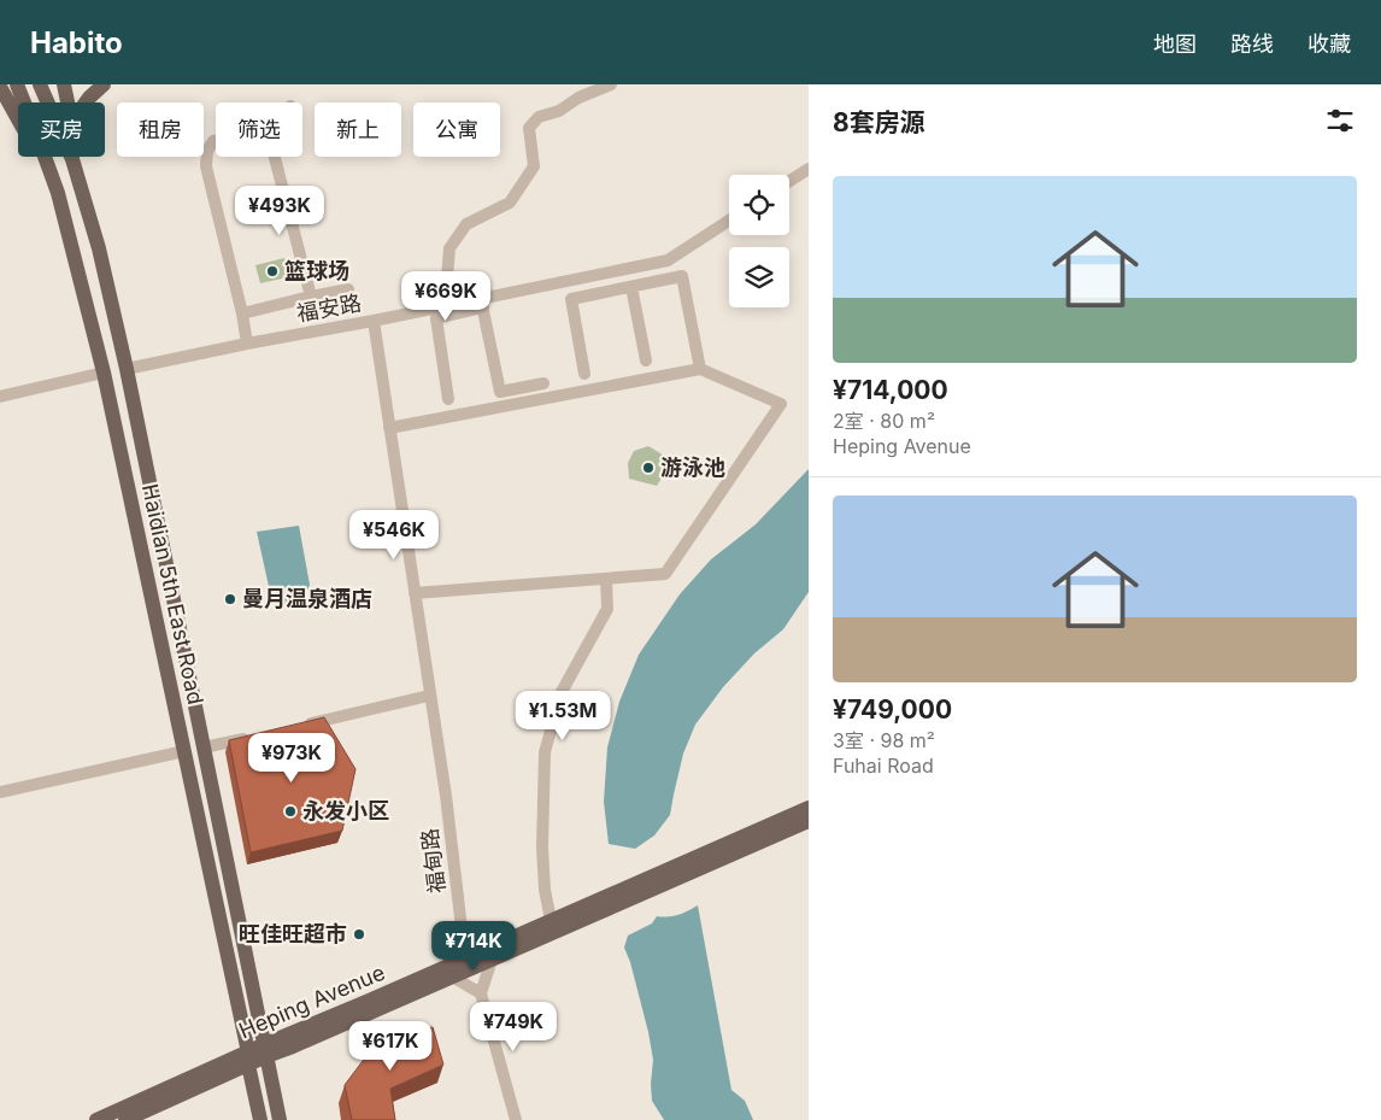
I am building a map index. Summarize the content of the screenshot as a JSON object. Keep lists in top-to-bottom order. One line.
{"streets":{"main road":["Haidian 5th East Road","Heping Avenue"],"street":["福安路","福甸路"]},"crossings":[["福安路","Haidian 5th East Road"],["福安路","福甸路"],["Haidian 5th East Road","Heping Avenue"],["福甸路","Heping Avenue"]],"places":["篮球场","游泳池","曼月温泉酒店","永发小区","旺佳旺超市"],"page":{"header":"Habito","nav":["地图","路线","收藏"],"heading":"8套房源","chip":["买房","租房","筛选","新上","公寓"],"list":[{"name":"¥714,000","note":"2室 · 80 m² · Heping Avenue"},{"name":"¥749,000","note":"3室 · 98 m² · Fuhai Road"}],"price":["¥493K","¥669K","¥546K","¥1.53M","¥973K","¥714K","¥749K","¥617K"]}}
